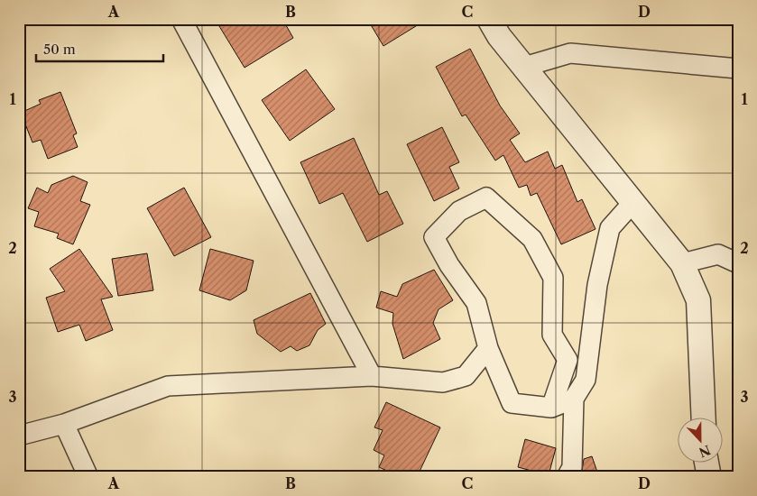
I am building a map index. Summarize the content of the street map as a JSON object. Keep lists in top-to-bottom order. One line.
{"scale_bar":"50 m","north":"bottom","grid":{"columns":["A","B","C","D"],"rows":["1","2","3"]}}
